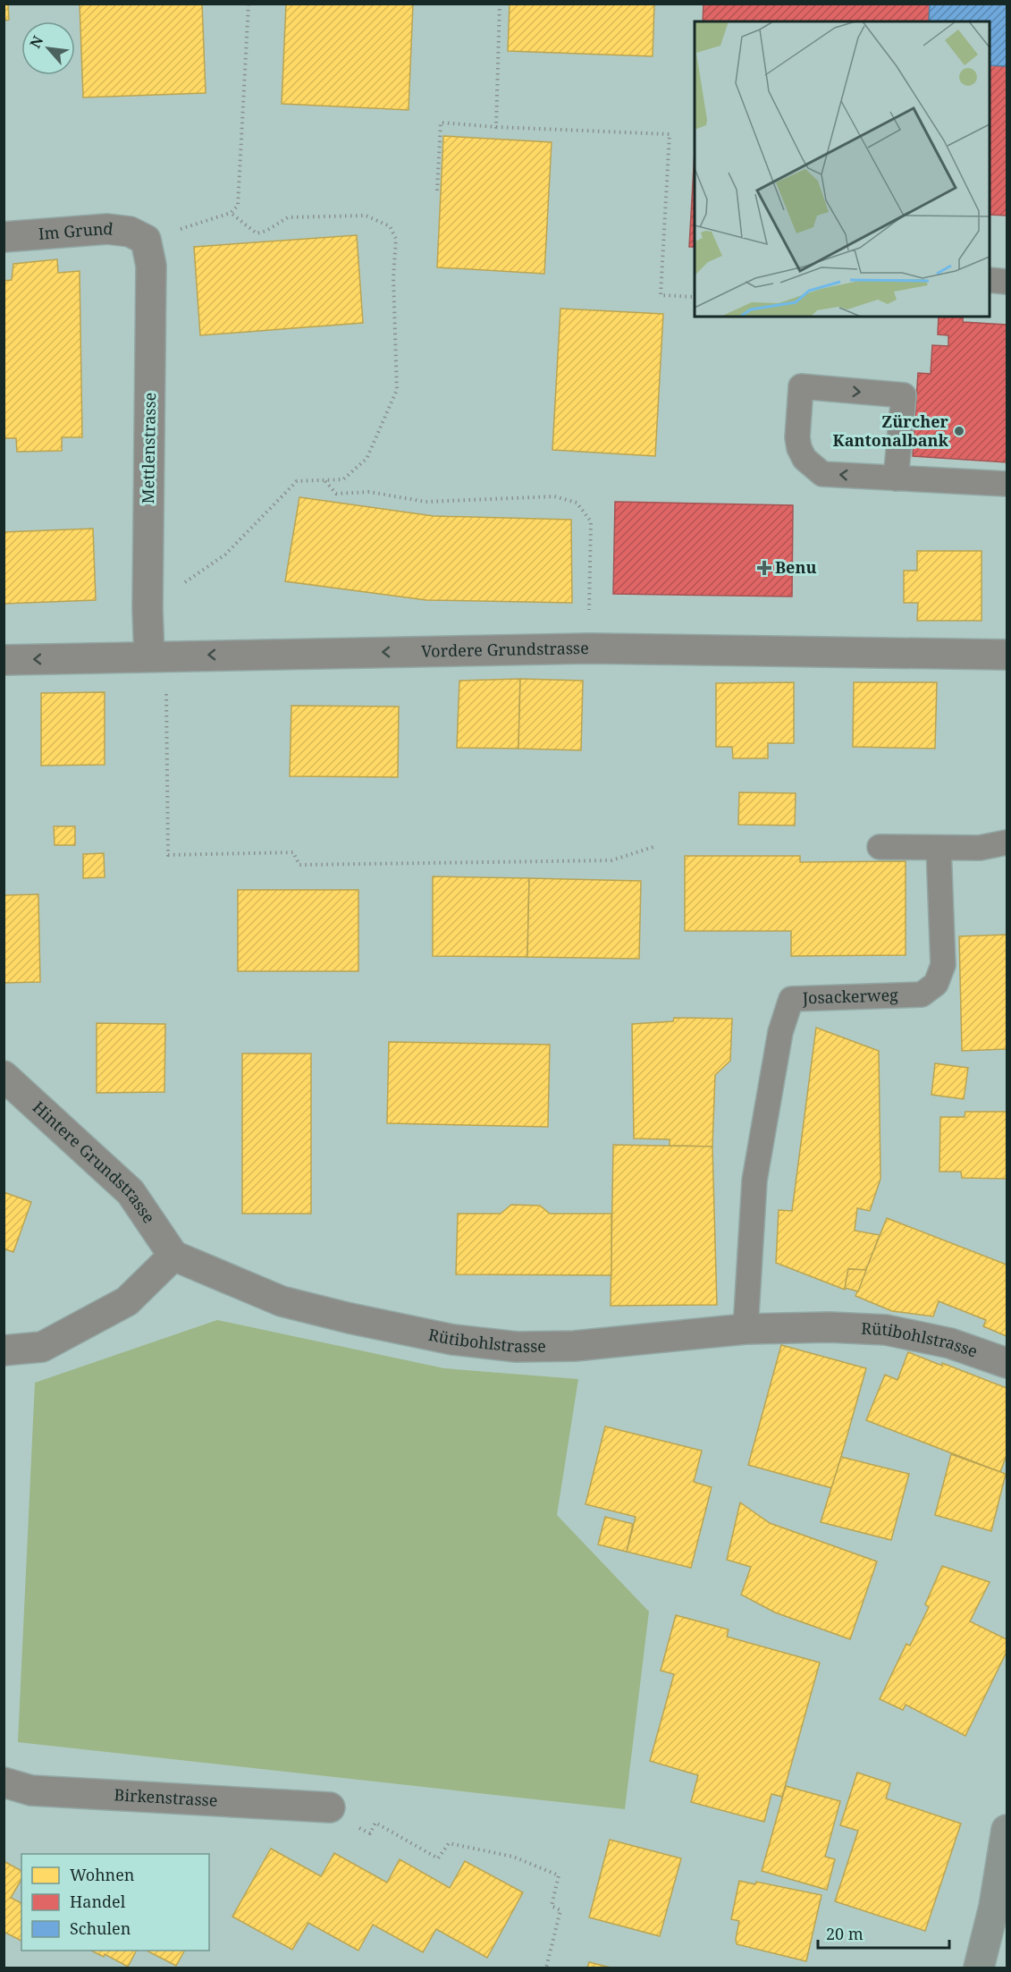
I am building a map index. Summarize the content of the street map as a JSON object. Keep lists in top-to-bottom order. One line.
{"streets":{"street":["Im Grund","Mettlenstrasse","Vordere Grundstrasse","Hintere Grundstrasse","Rütibohlstrasse","Birkenstrasse"],"lane":["Josackerweg"]},"crossings":[["Im Grund","Mettlenstrasse"],["Mettlenstrasse","Vordere Grundstrasse"],["Josackerweg","Rütibohlstrasse"],["Hintere Grundstrasse","Rütibohlstrasse"]],"one_way":["Vordere Grundstrasse"],"places":{"other":["Zürcher Kantonalbank"],"health":["Benu"]},"legend":["Wohnen","Handel","Schulen"],"scale_bar":"20 m","north":"top left"}
